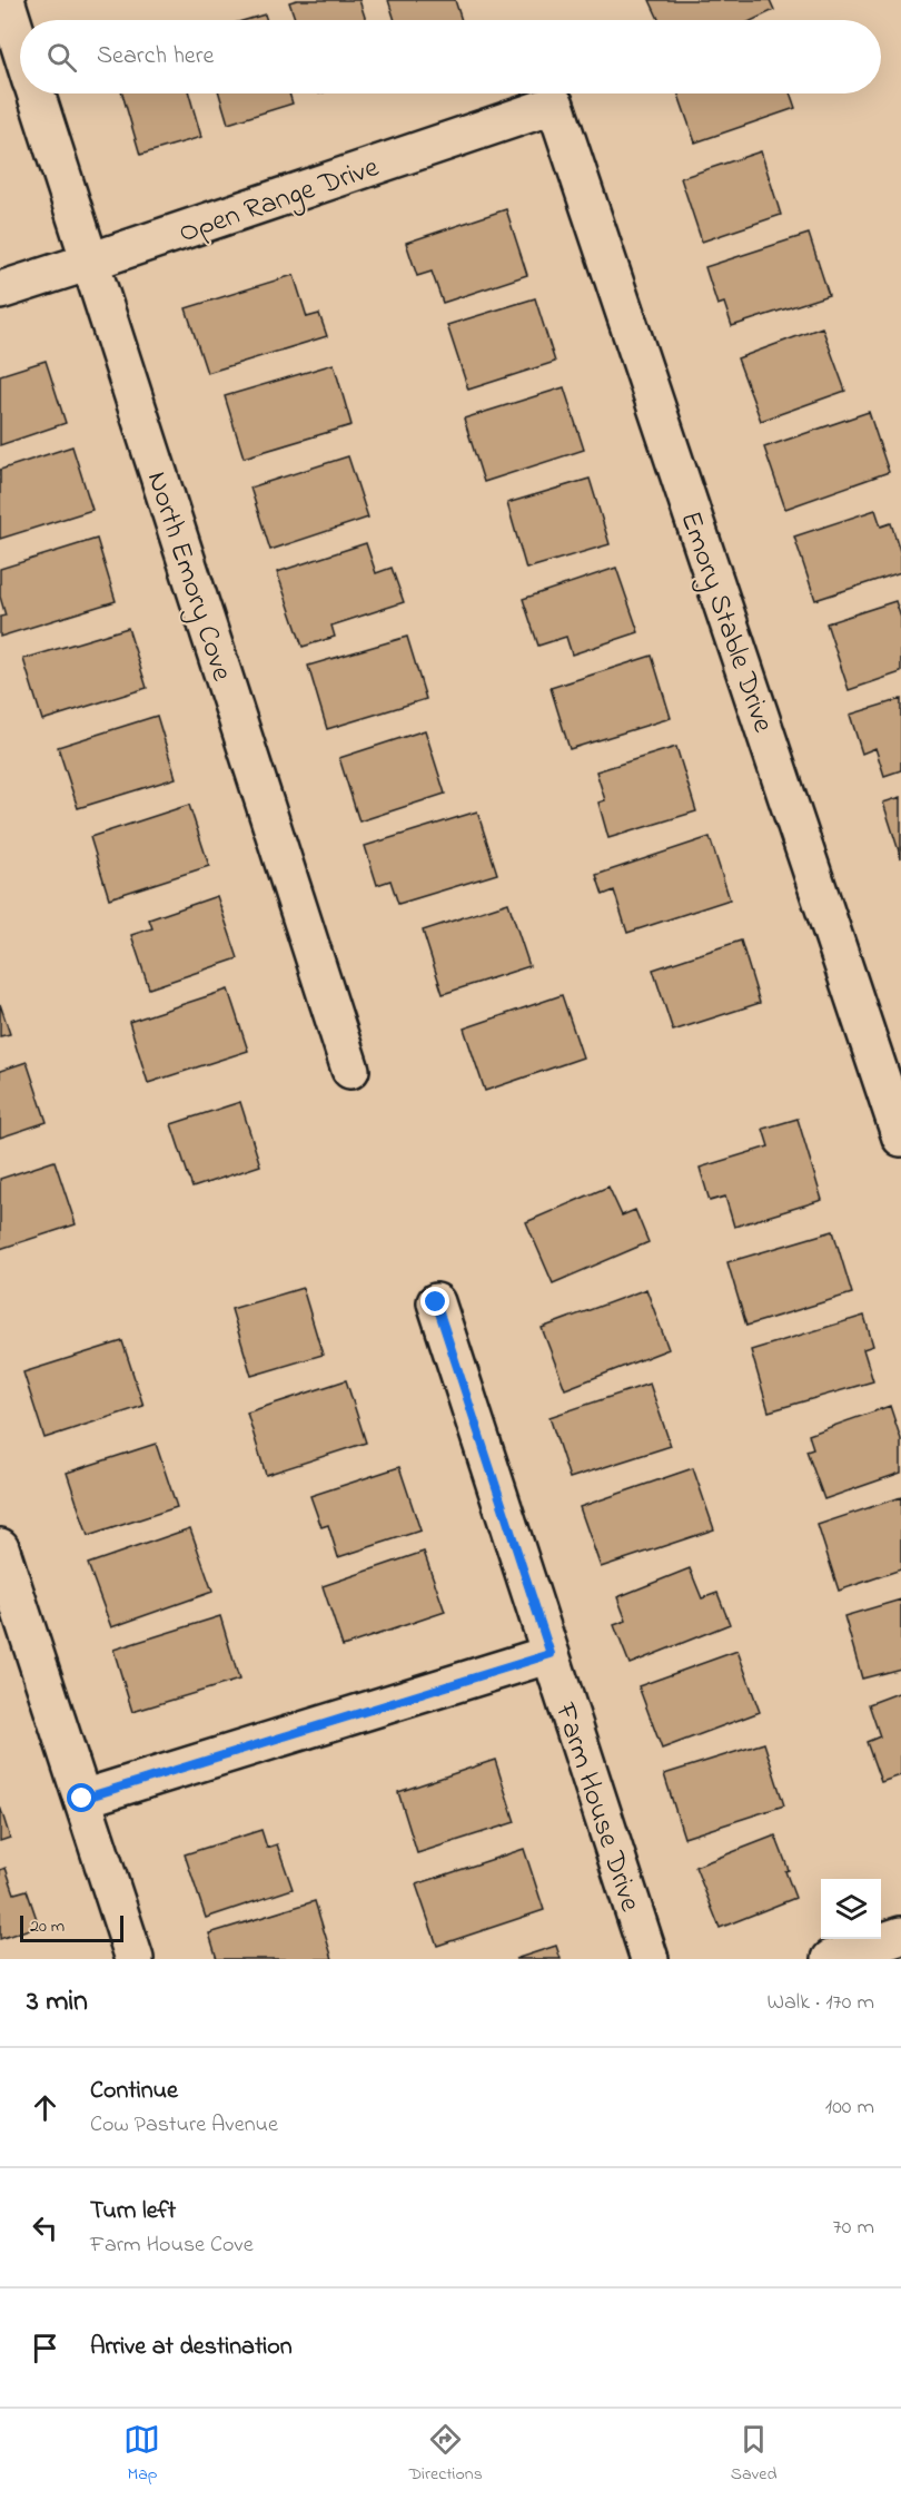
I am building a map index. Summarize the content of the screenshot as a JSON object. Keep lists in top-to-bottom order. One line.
{"streets":{"street":["Open Range Drive","North Emory Cove","Emory Stable Drive","Farm House Drive"]},"crossings":[["Open Range Drive","North Emory Cove"],["Open Range Drive","Emory Stable Drive"]],"scale_bar":"20 m","page":{"search":"Search here","scale":"20 m","heading":["3 min","Walk · 170 m"],"list":[["Continue","Cow Pasture Avenue","100 m"],["Turn left","Farm House Cove","70 m"],"Arrive at destination"],"nav":["Map","Directions","Saved"]}}
